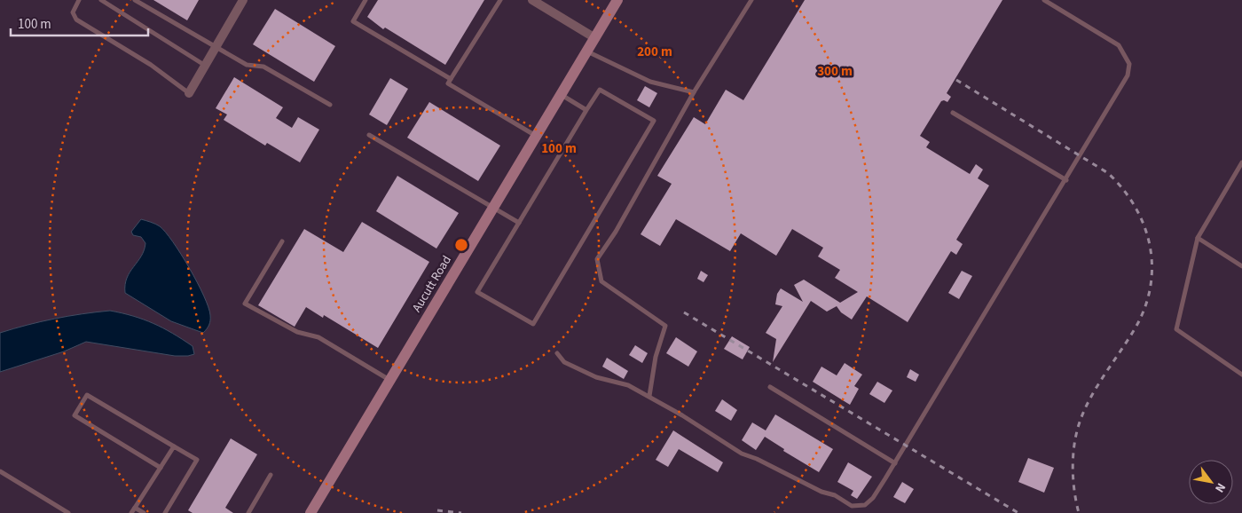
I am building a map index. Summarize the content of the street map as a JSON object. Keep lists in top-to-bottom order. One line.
{"streets":{"street":["Aucutt Road"]},"scale_bar":"100 m","north":"bottom right","rings":["200 m","300 m","100 m"]}
